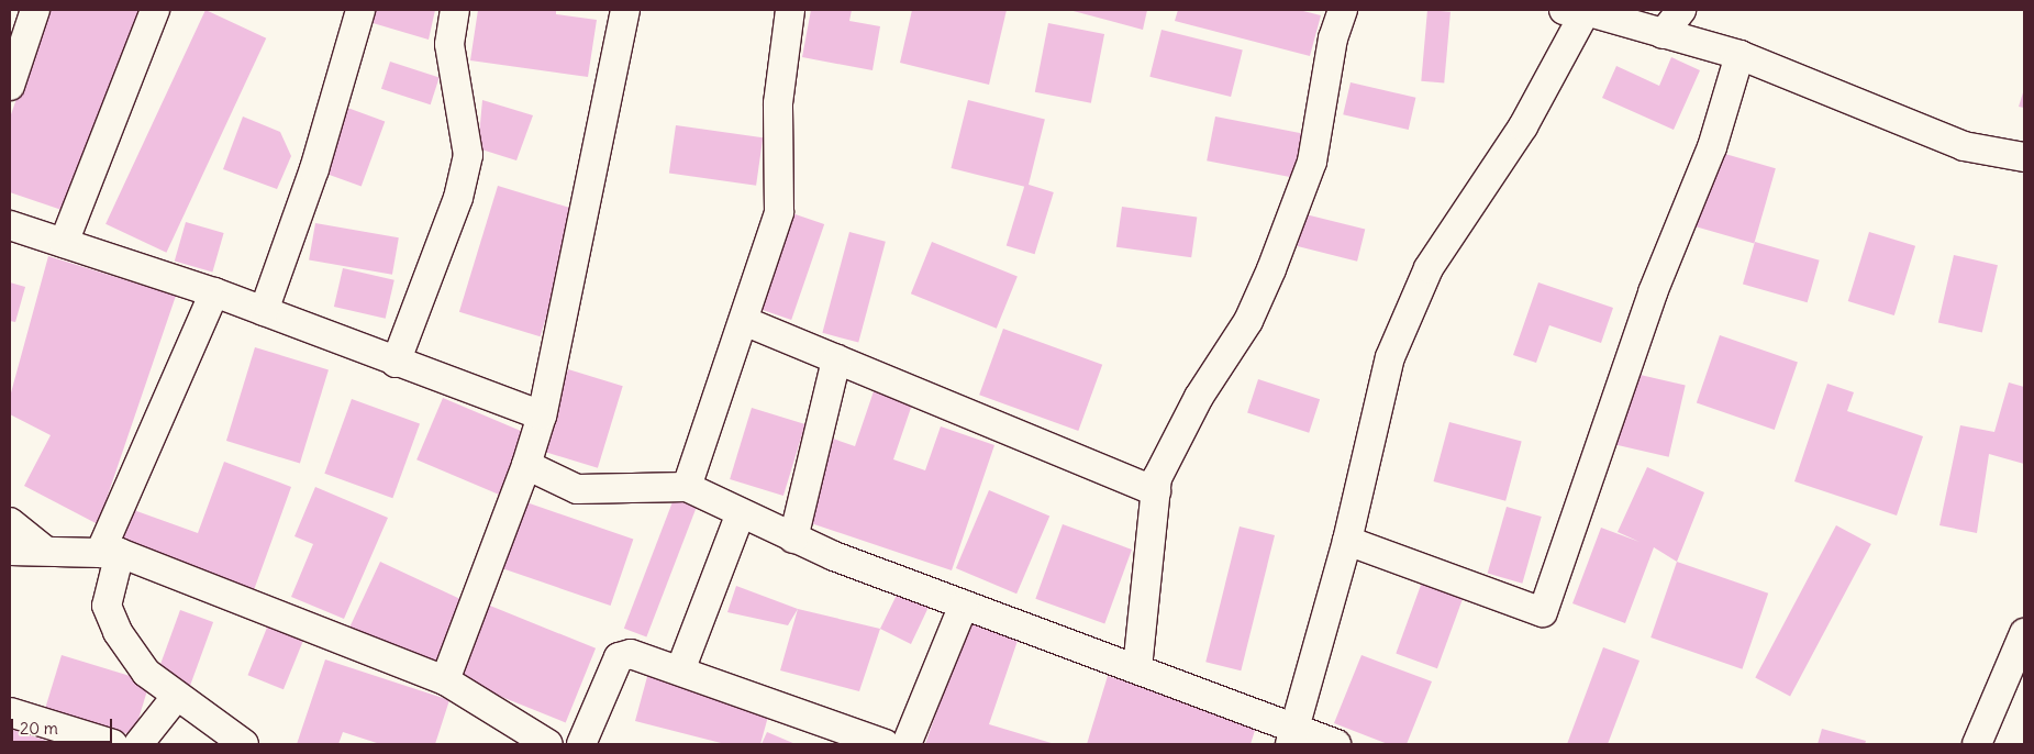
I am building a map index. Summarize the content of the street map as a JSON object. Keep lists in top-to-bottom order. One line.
{"scale_bar":"20 m"}
